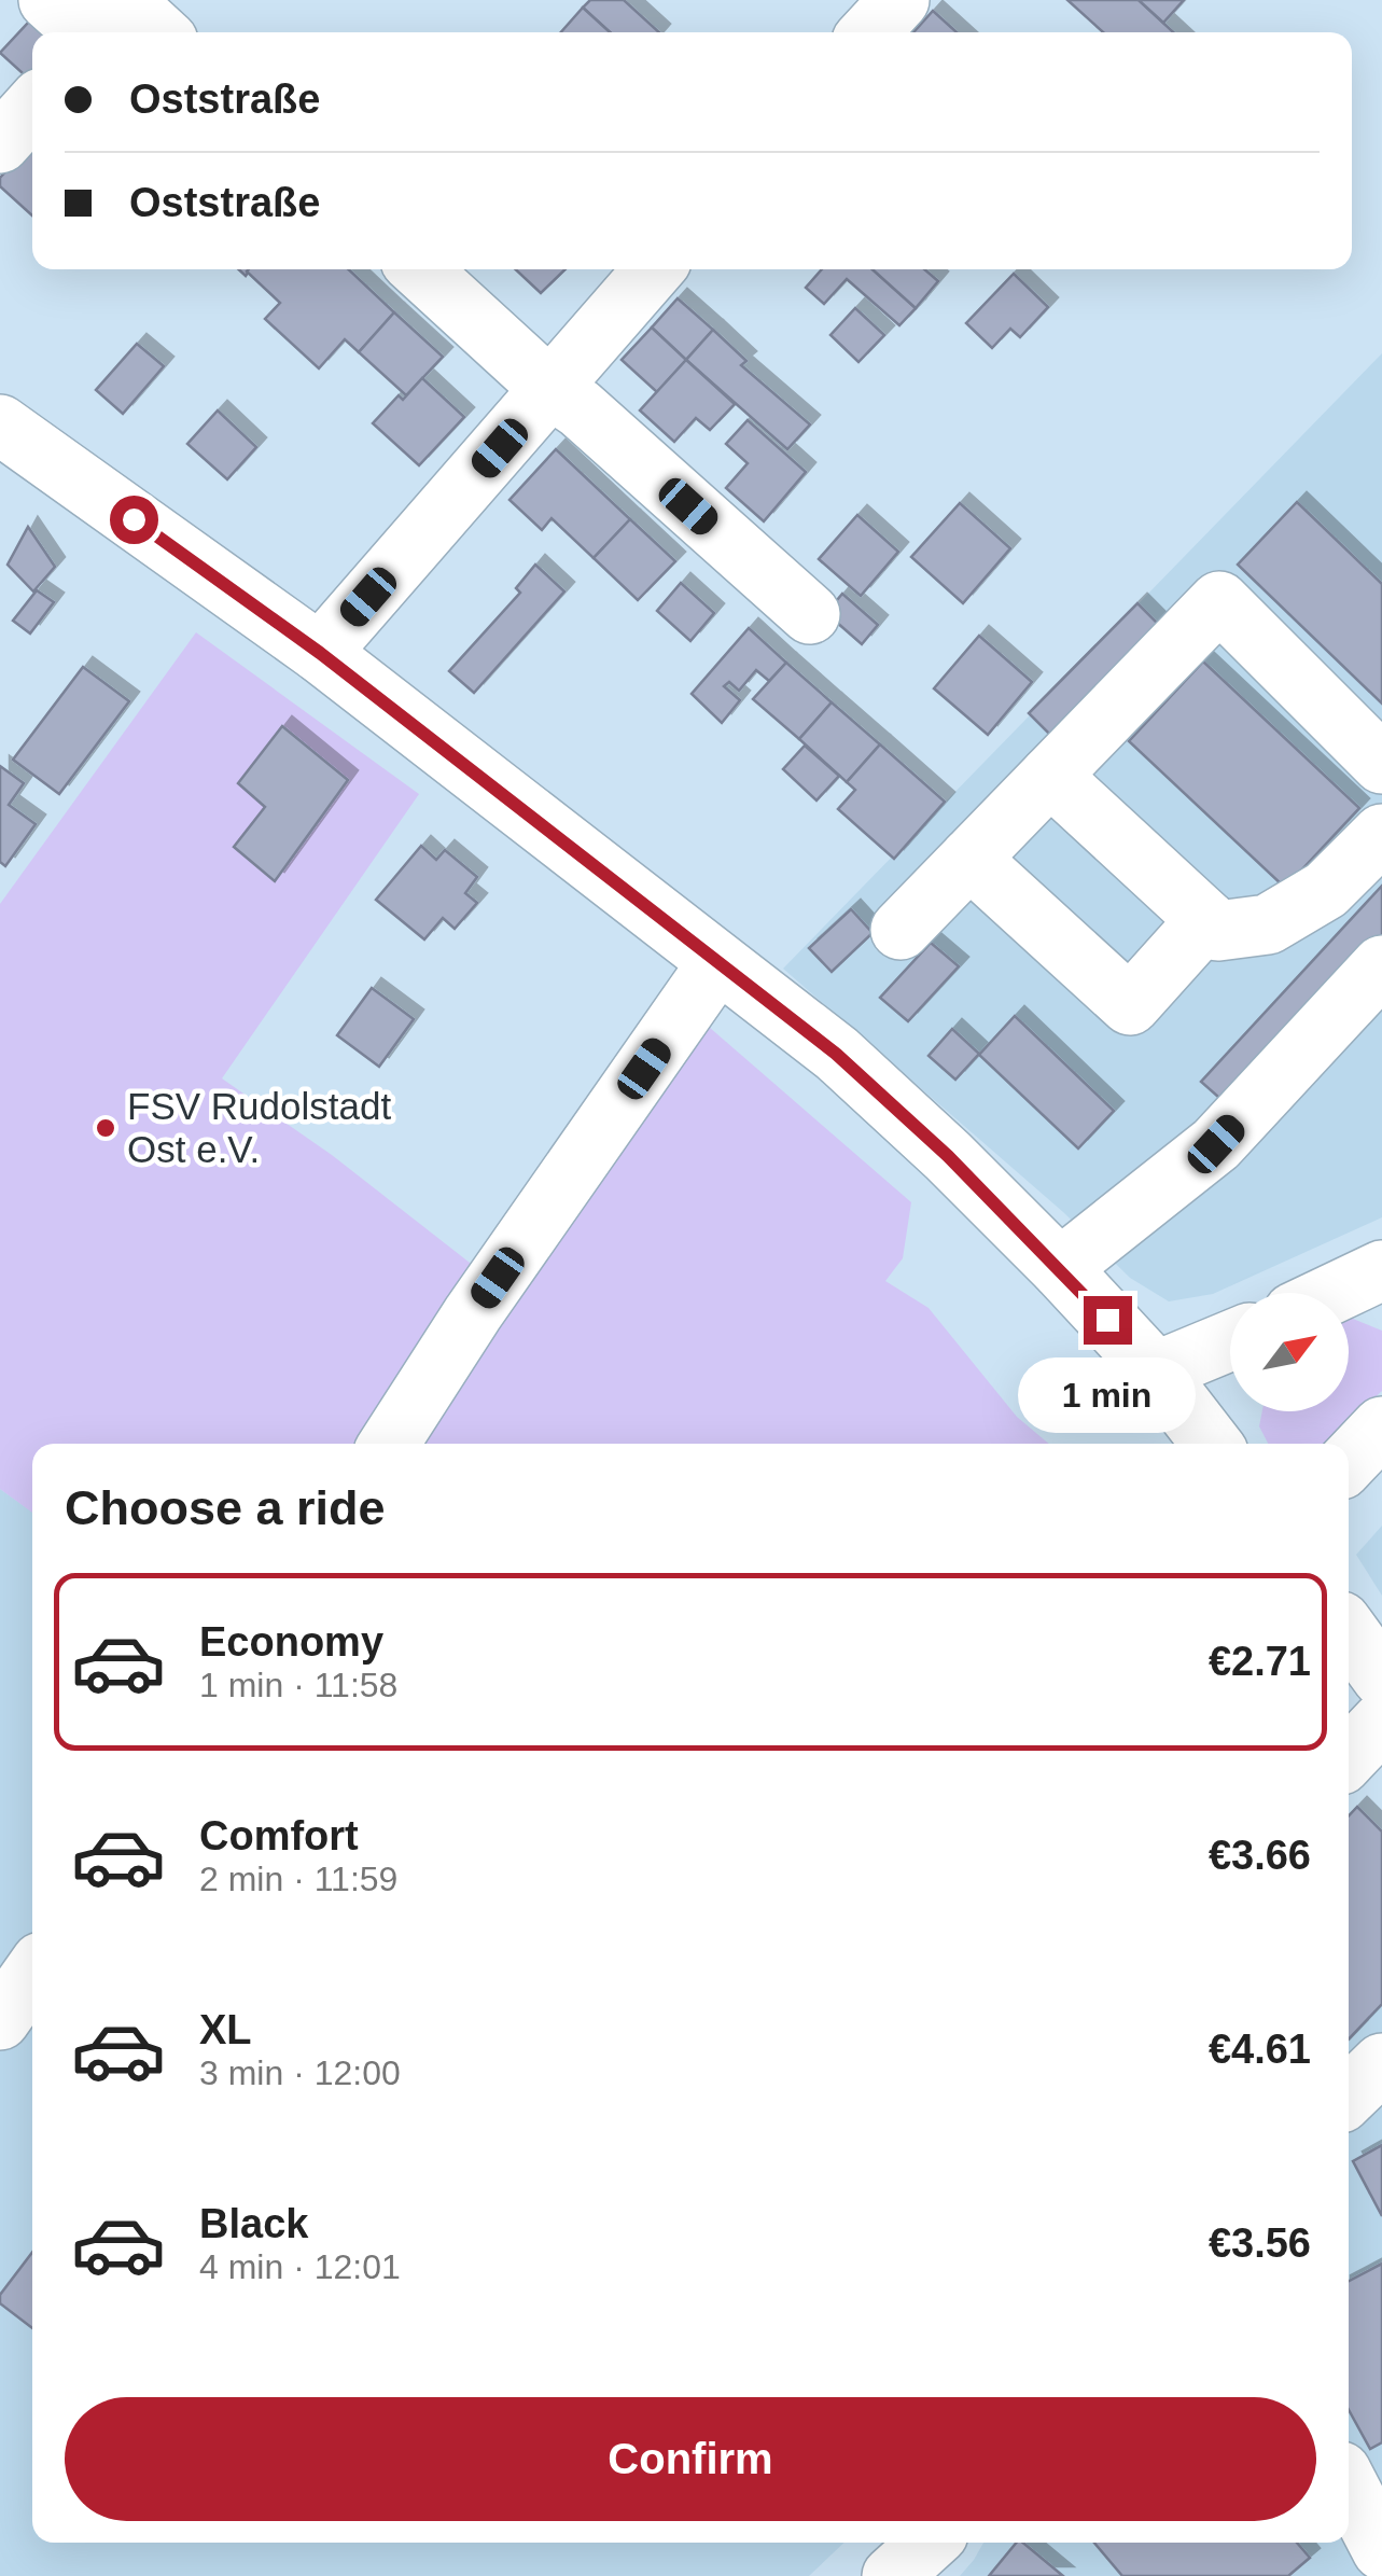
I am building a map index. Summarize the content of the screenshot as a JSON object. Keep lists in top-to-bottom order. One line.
{"places":["FSV Rudolstadt Ost e.V."],"north":"top right","page":{"banner":["Oststraße","Oststraße"],"bubble":"1 min","heading":"Choose a ride","list":[{"name":"Economy","note":"1 min · 11:58","value":"€2.71"},{"name":"Comfort","note":"2 min · 11:59","value":"€3.66"},{"name":"XL","note":"3 min · 12:00","value":"€4.61"},{"name":"Black","note":"4 min · 12:01","value":"€3.56"}],"buttons":"Confirm"}}
